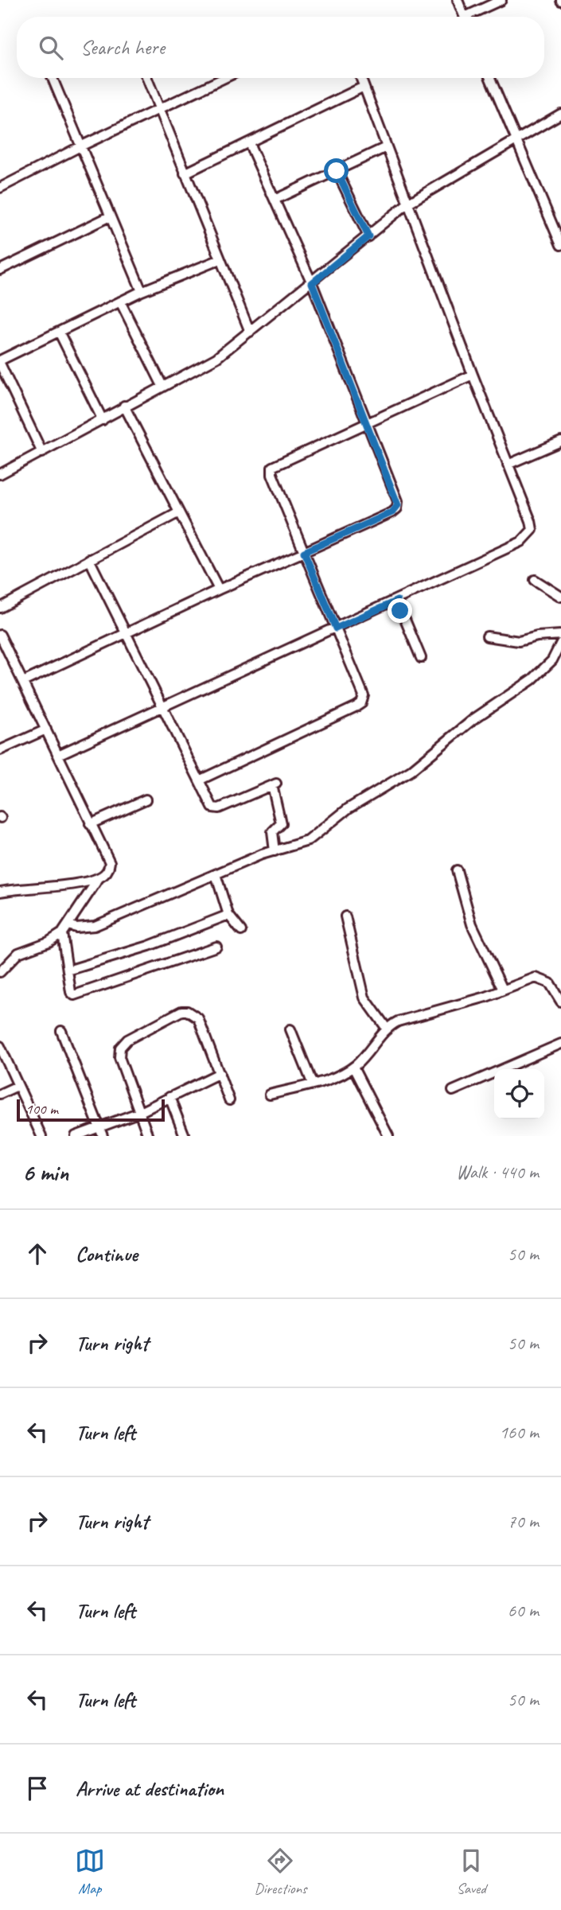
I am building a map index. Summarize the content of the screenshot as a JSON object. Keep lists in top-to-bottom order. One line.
{"scale_bar":"100 m","page":{"search":"Search here","scale":"100 m","heading":["6 min","Walk · 440 m"],"list":[["Continue","50 m"],["Turn right","50 m"],["Turn left","160 m"],["Turn right","70 m"],["Turn left","60 m"],["Turn left","50 m"],"Arrive at destination"],"nav":["Map","Directions","Saved"]}}
